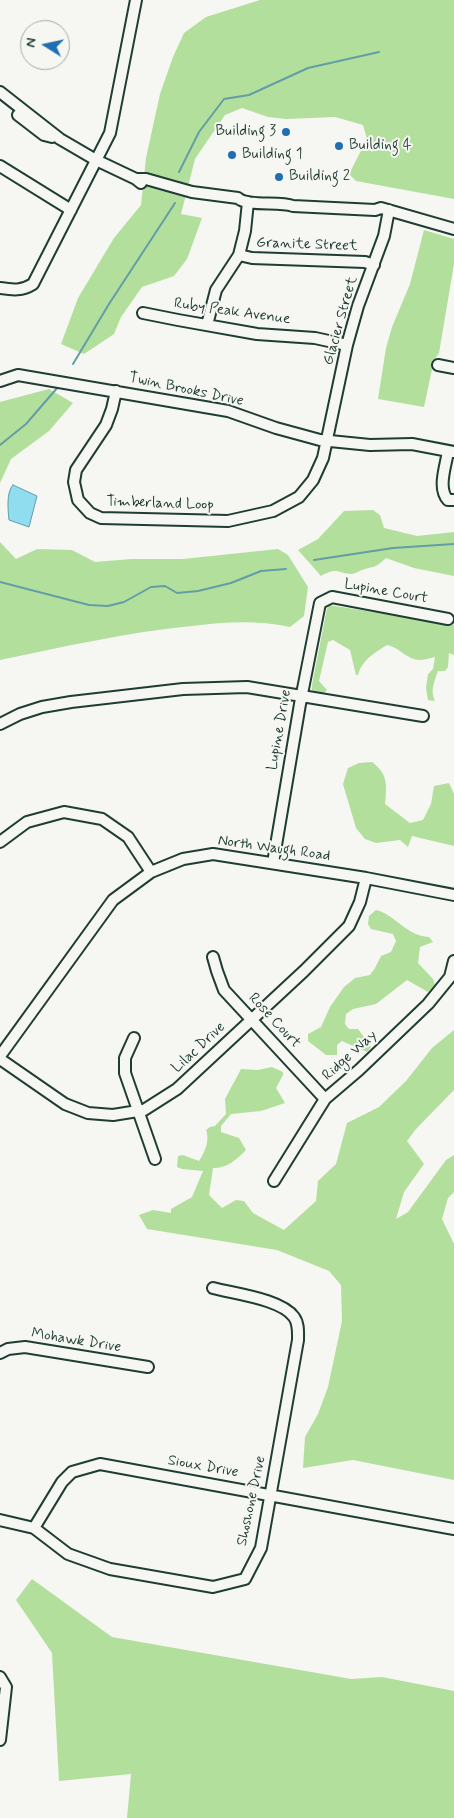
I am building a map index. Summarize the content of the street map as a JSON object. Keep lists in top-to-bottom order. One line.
{"streets":{"street":["Granite Street","Ruby Peak Avenue","Glacier Street","Twin Brooks Drive","Timberland Loop","Lupine Court","Lupine Drive","North Waugh Road","Rose Court","Lilac Drive","Ridge Way","Mohawk Drive","Sioux Drive","Shoshone Drive"]},"crossings":[["Granite Street","Glacier Street"],["Ruby Peak Avenue","Glacier Street"],["Glacier Street","Twin Brooks Drive"],["Glacier Street","Timberland Loop"],["Twin Brooks Drive","Timberland Loop"],["Lupine Court","Lupine Drive"],["Lupine Drive","North Waugh Road"],["North Waugh Road","Lilac Drive"],["Rose Court","Lilac Drive"],["Rose Court","Ridge Way"],["Sioux Drive","Shoshone Drive"]],"places":["Building 3","Building 4","Building 1","Building 2"],"north":"left"}
